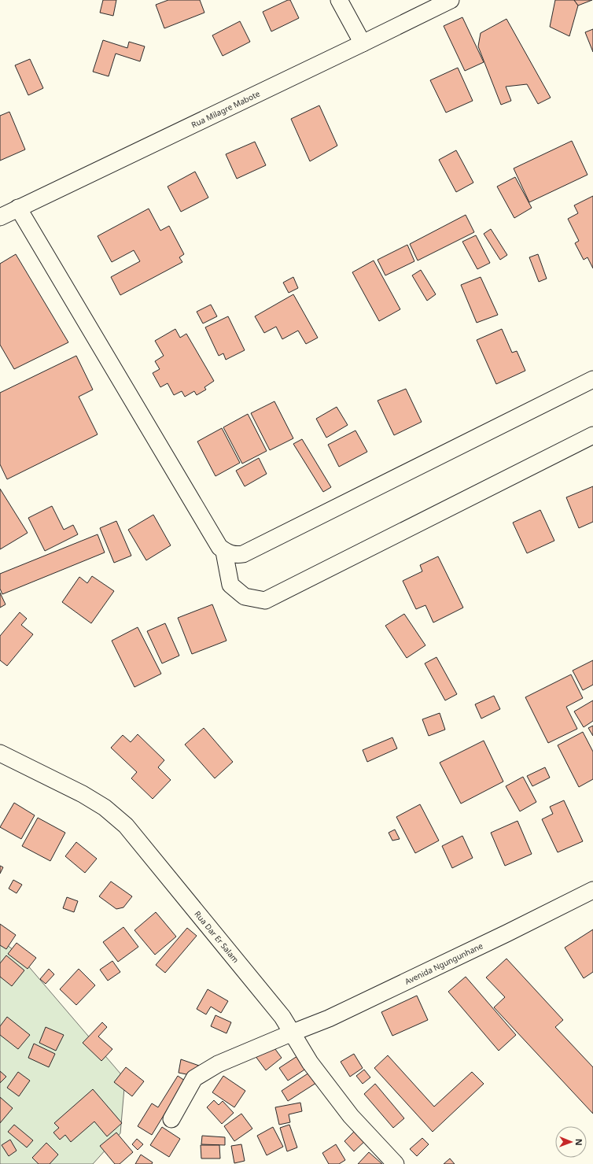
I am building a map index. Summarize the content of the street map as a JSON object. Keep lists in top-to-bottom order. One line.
{"streets":{"street":["Rua Milagre Mabote","Rua Dar Er Salam","Avenida Ngungunhane"]},"crossings":[["Rua Dar Er Salam","Avenida Ngungunhane"]],"north":"right"}
